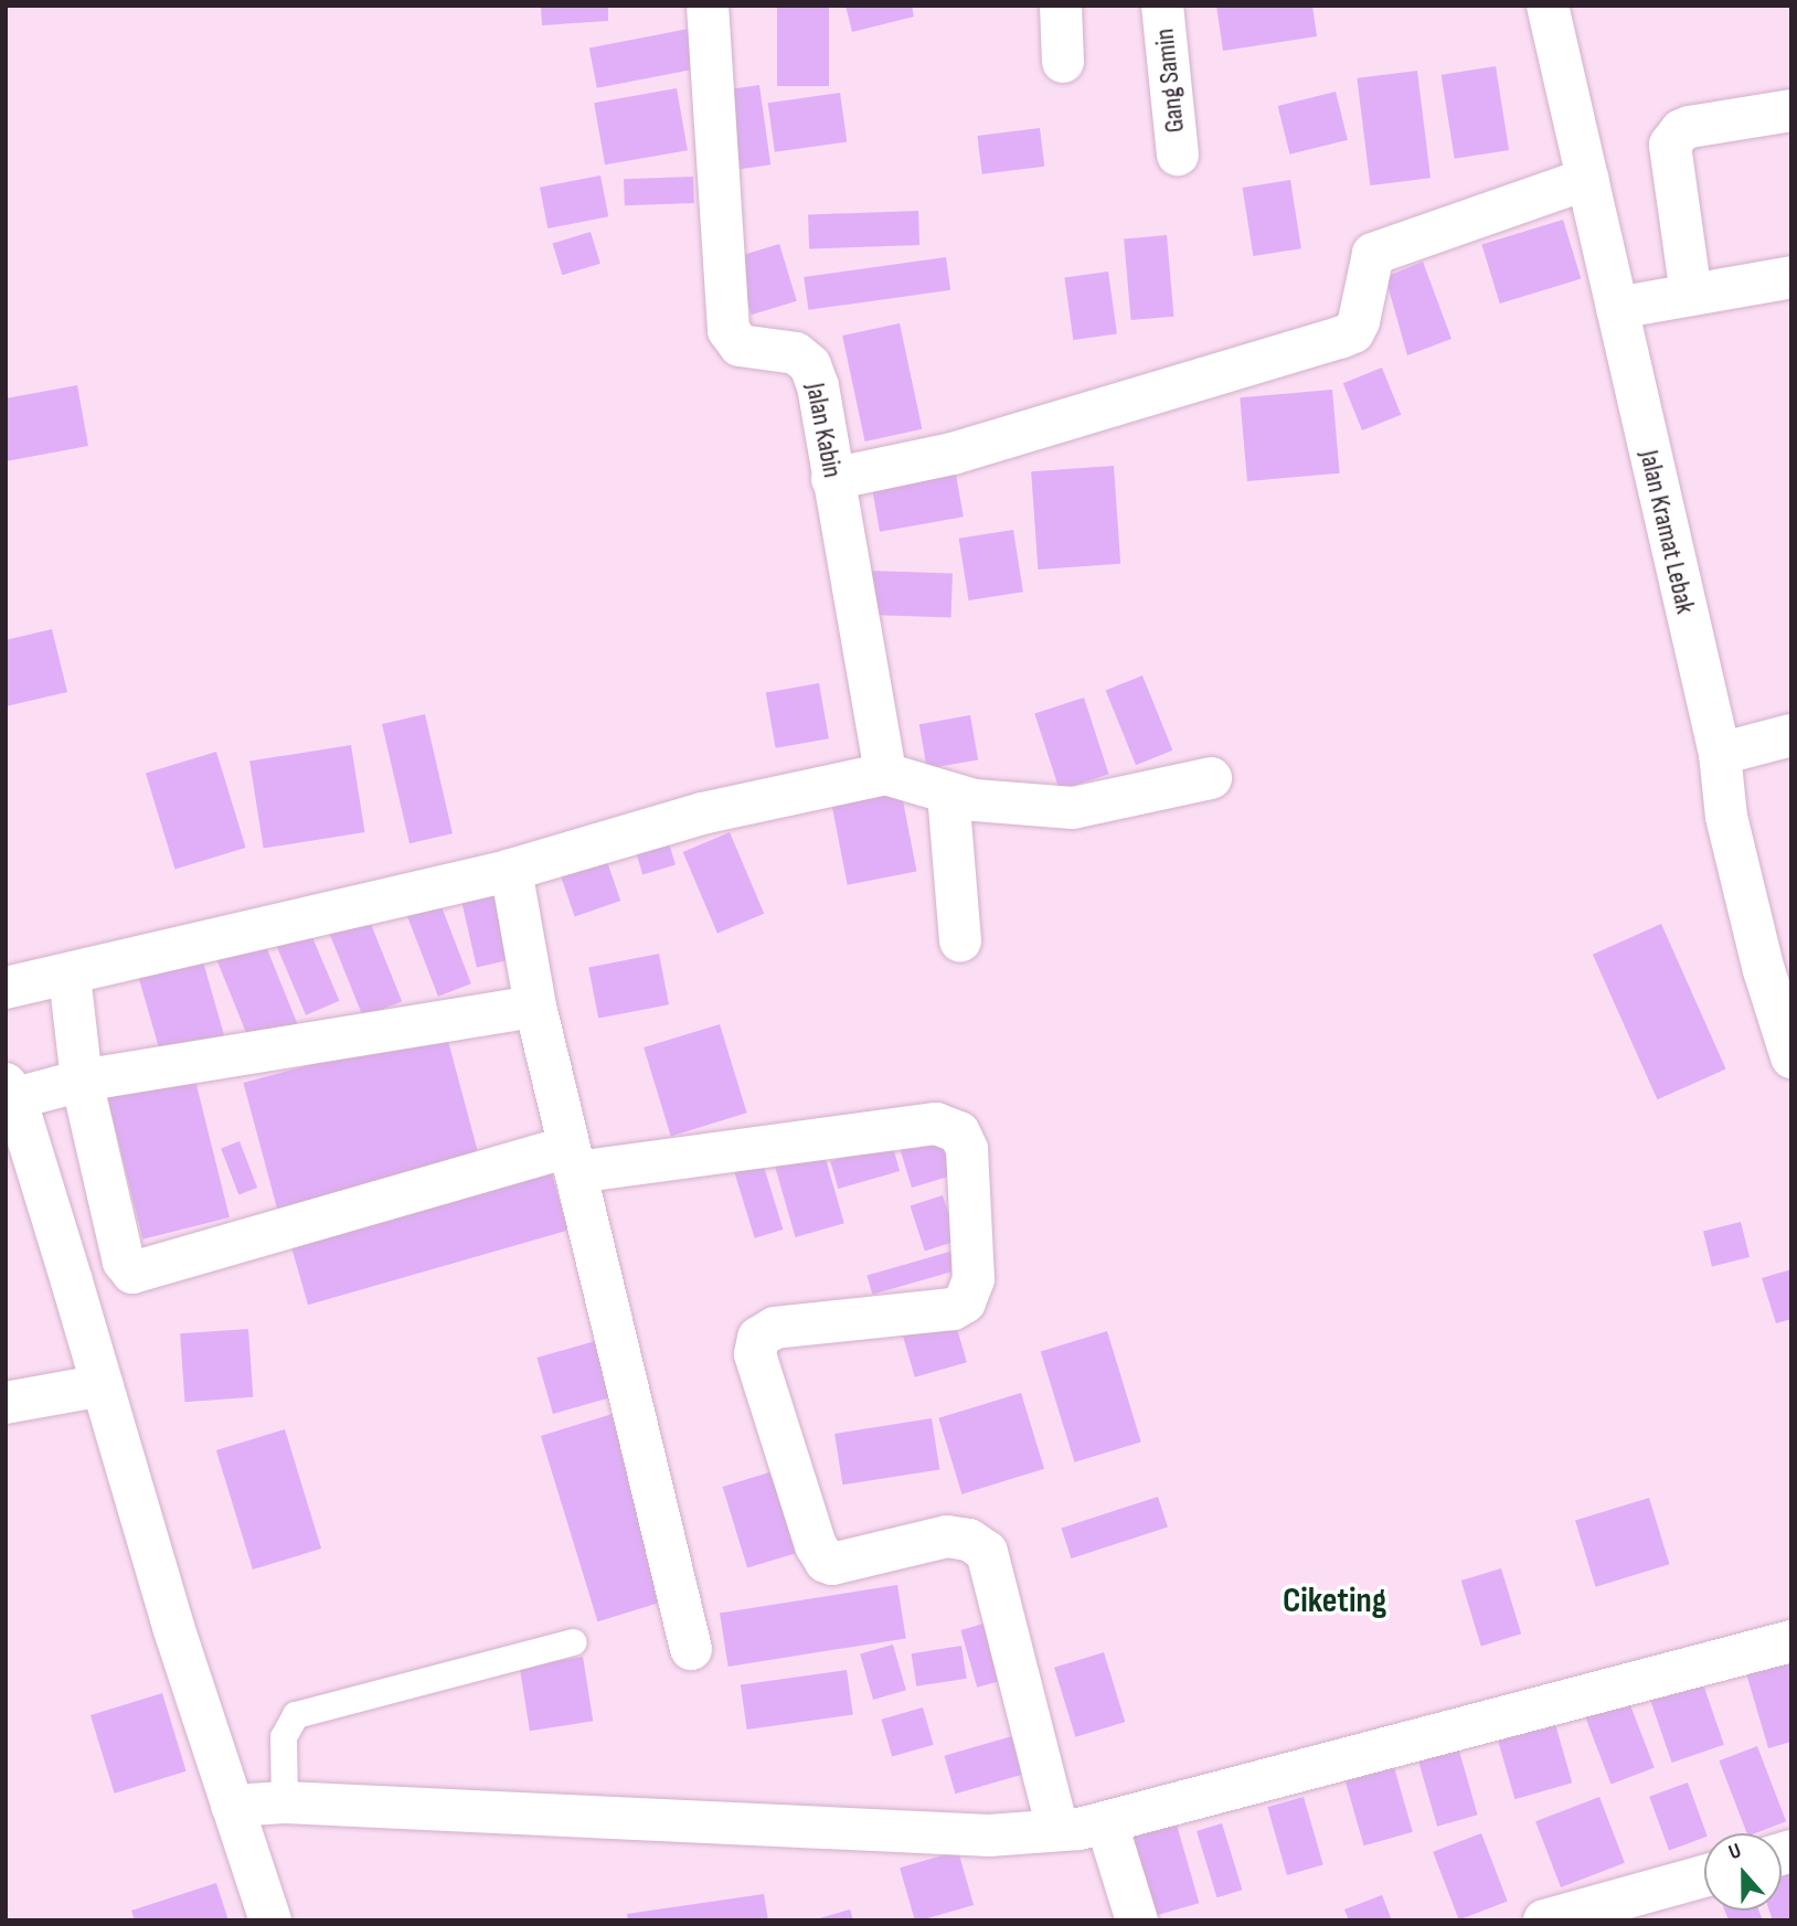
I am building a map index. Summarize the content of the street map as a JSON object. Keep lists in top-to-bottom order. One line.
{"streets":{"street":["Gang Samin","Jalan Kabin","Jalan Kramat Lebak"]},"districts":["Ciketing"],"north":"top"}
